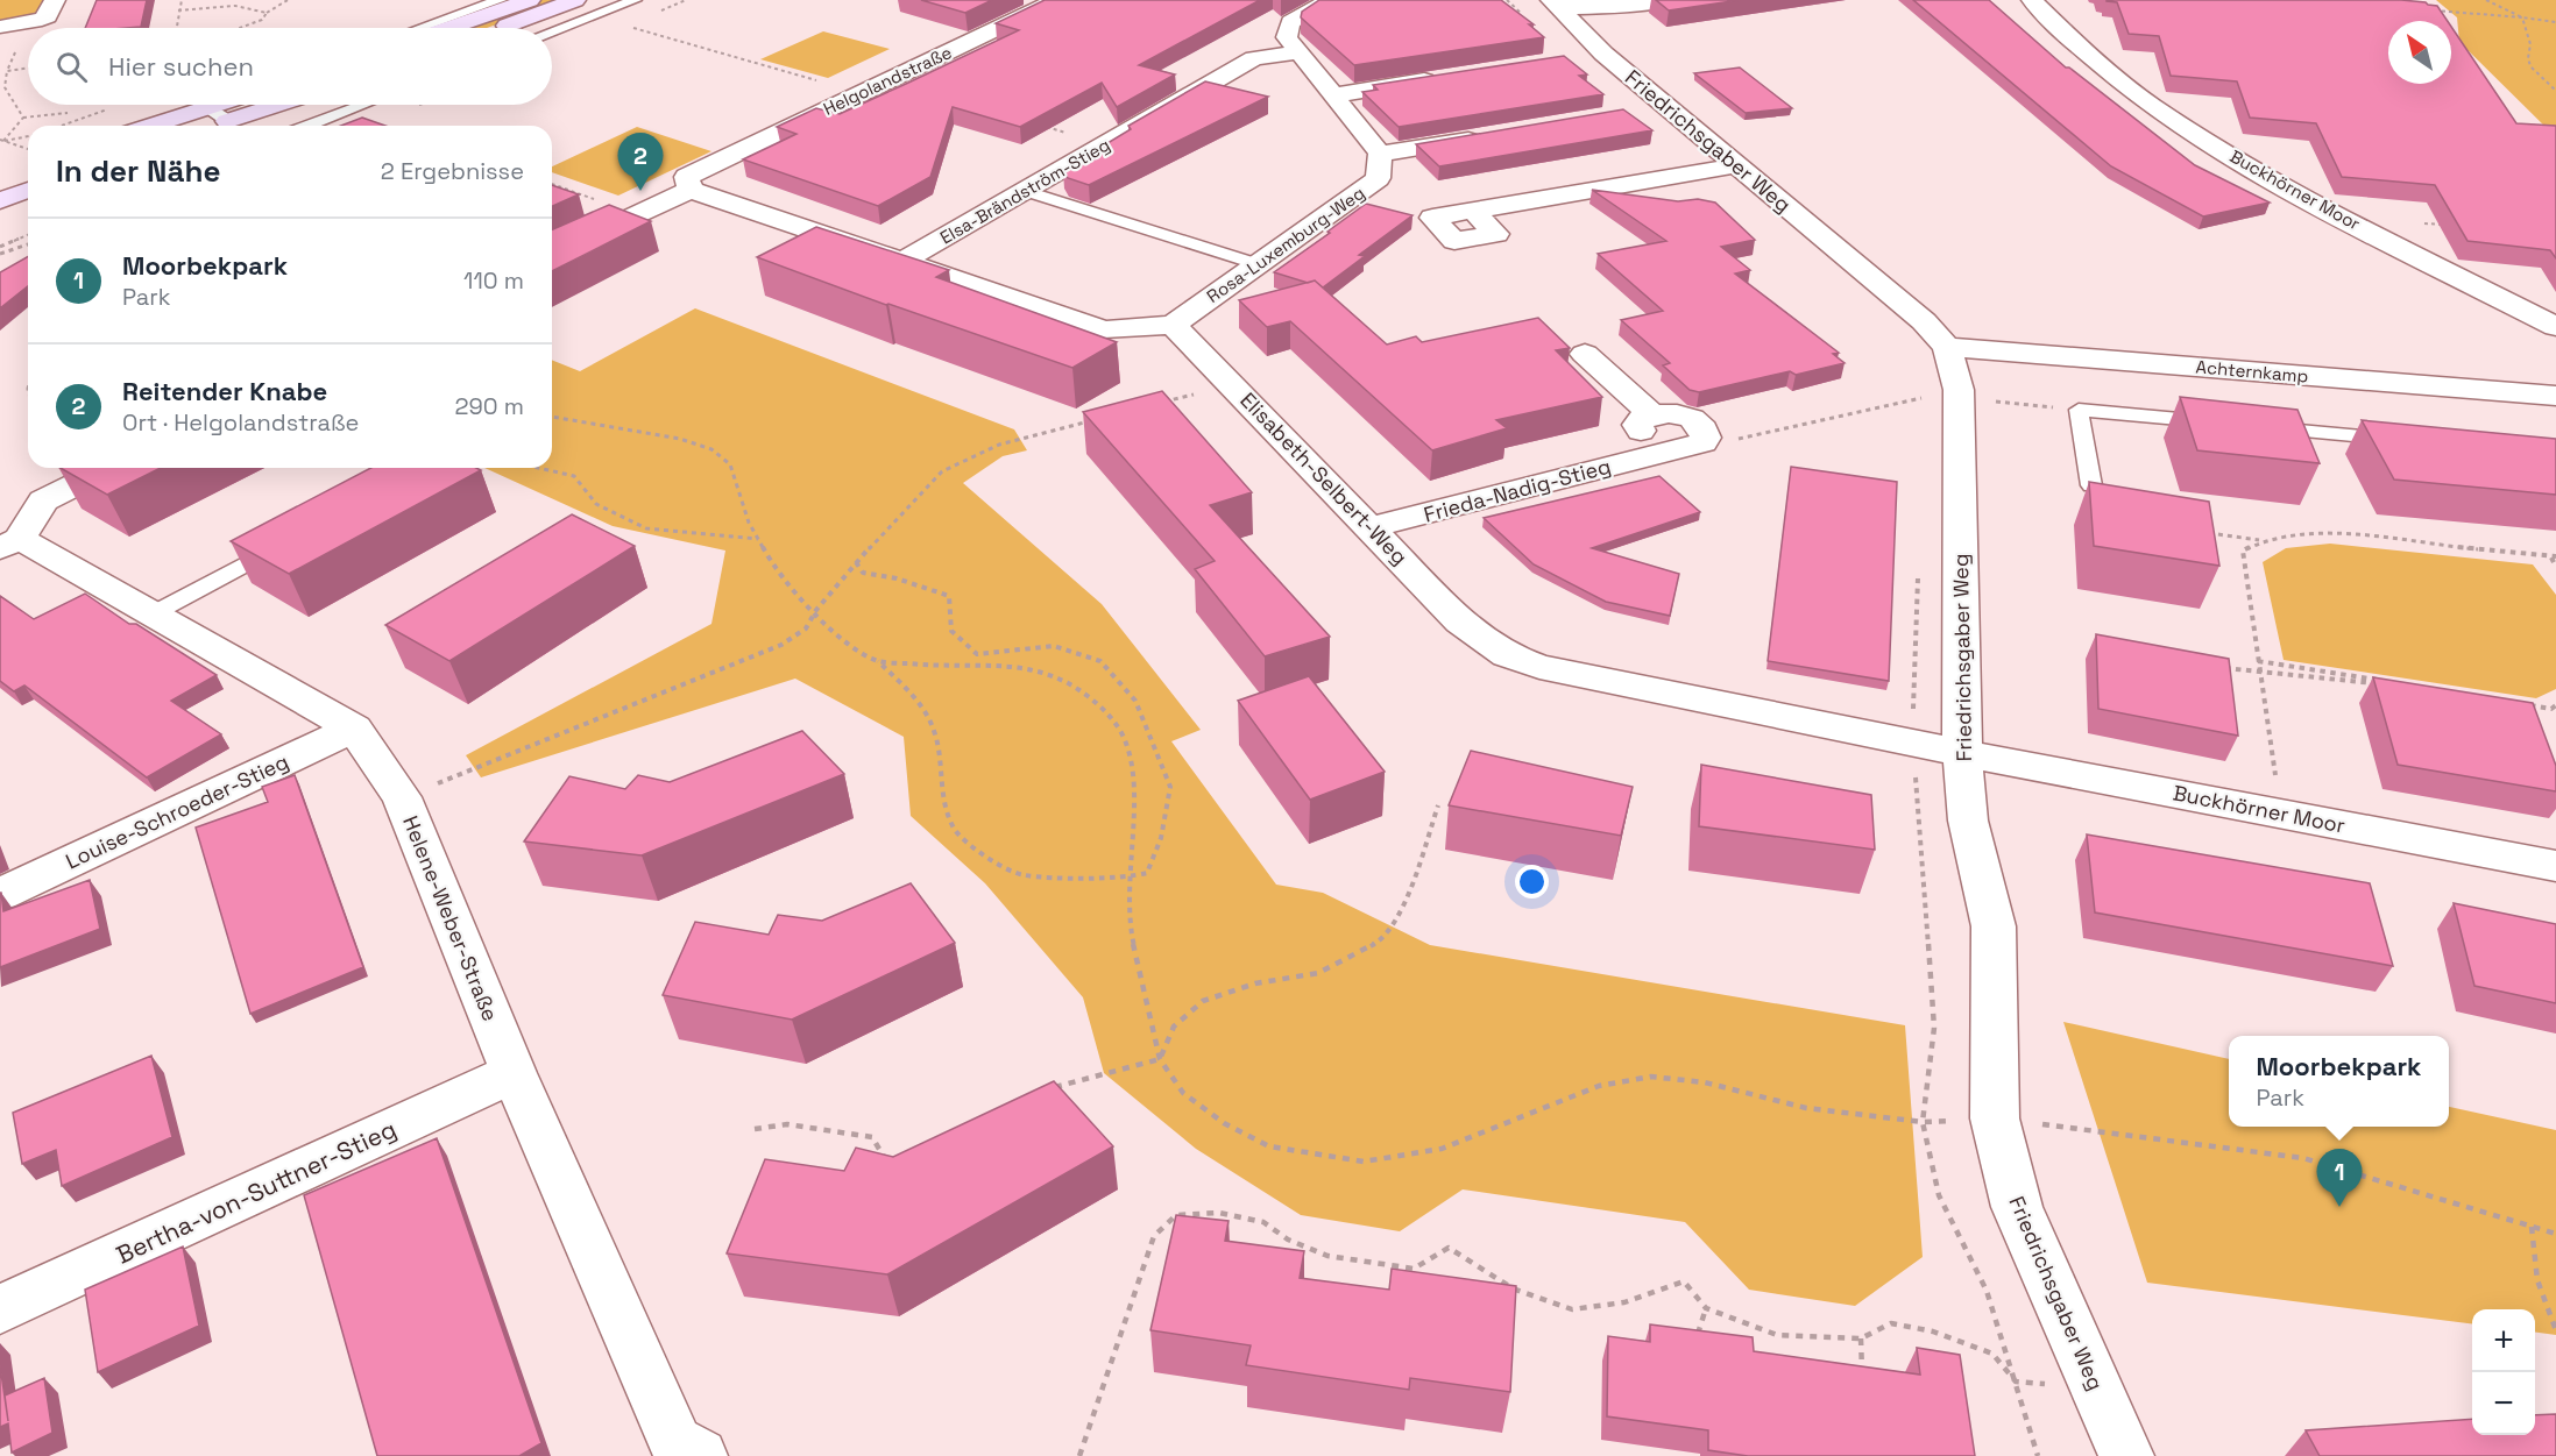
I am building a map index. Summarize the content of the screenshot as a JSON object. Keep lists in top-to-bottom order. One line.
{"streets":{"street":["Helgolandstraße","Friedrichsgaber Weg","Buckhörner Moor","Elsa-Brändström-Stieg","Rosa-Luxemburg-Weg","Achternkamp","Elisabeth-Selbert-Weg","Frieda-Nadig-Stieg","Louise-Schroeder-Stieg","Helene-Weber-Straße","Bertha-von-Suttner-Stieg"]},"crossings":[["Friedrichsgaber Weg","Buckhörner Moor"],["Friedrichsgaber Weg","Achternkamp"],["Friedrichsgaber Weg","Elisabeth-Selbert-Weg"],["Buckhörner Moor","Elisabeth-Selbert-Weg"],["Rosa-Luxemburg-Weg","Elisabeth-Selbert-Weg"],["Elisabeth-Selbert-Weg","Frieda-Nadig-Stieg"],["Louise-Schroeder-Stieg","Helene-Weber-Straße"],["Helene-Weber-Straße","Bertha-von-Suttner-Stieg"]],"north":"top left","page":{"search":"Hier suchen","heading":["In der Nähe","2 Ergebnisse"],"pins":["2","1"],"list":[{"mark":"1","name":"Moorbekpark","note":"Park","value":"110 m"},{"mark":"2","name":"Reitender Knabe","note":"Ort · Helgolandstraße","value":"290 m"}],"popup":["Moorbekpark","Park"],"map_buttons":["+","−"]}}
